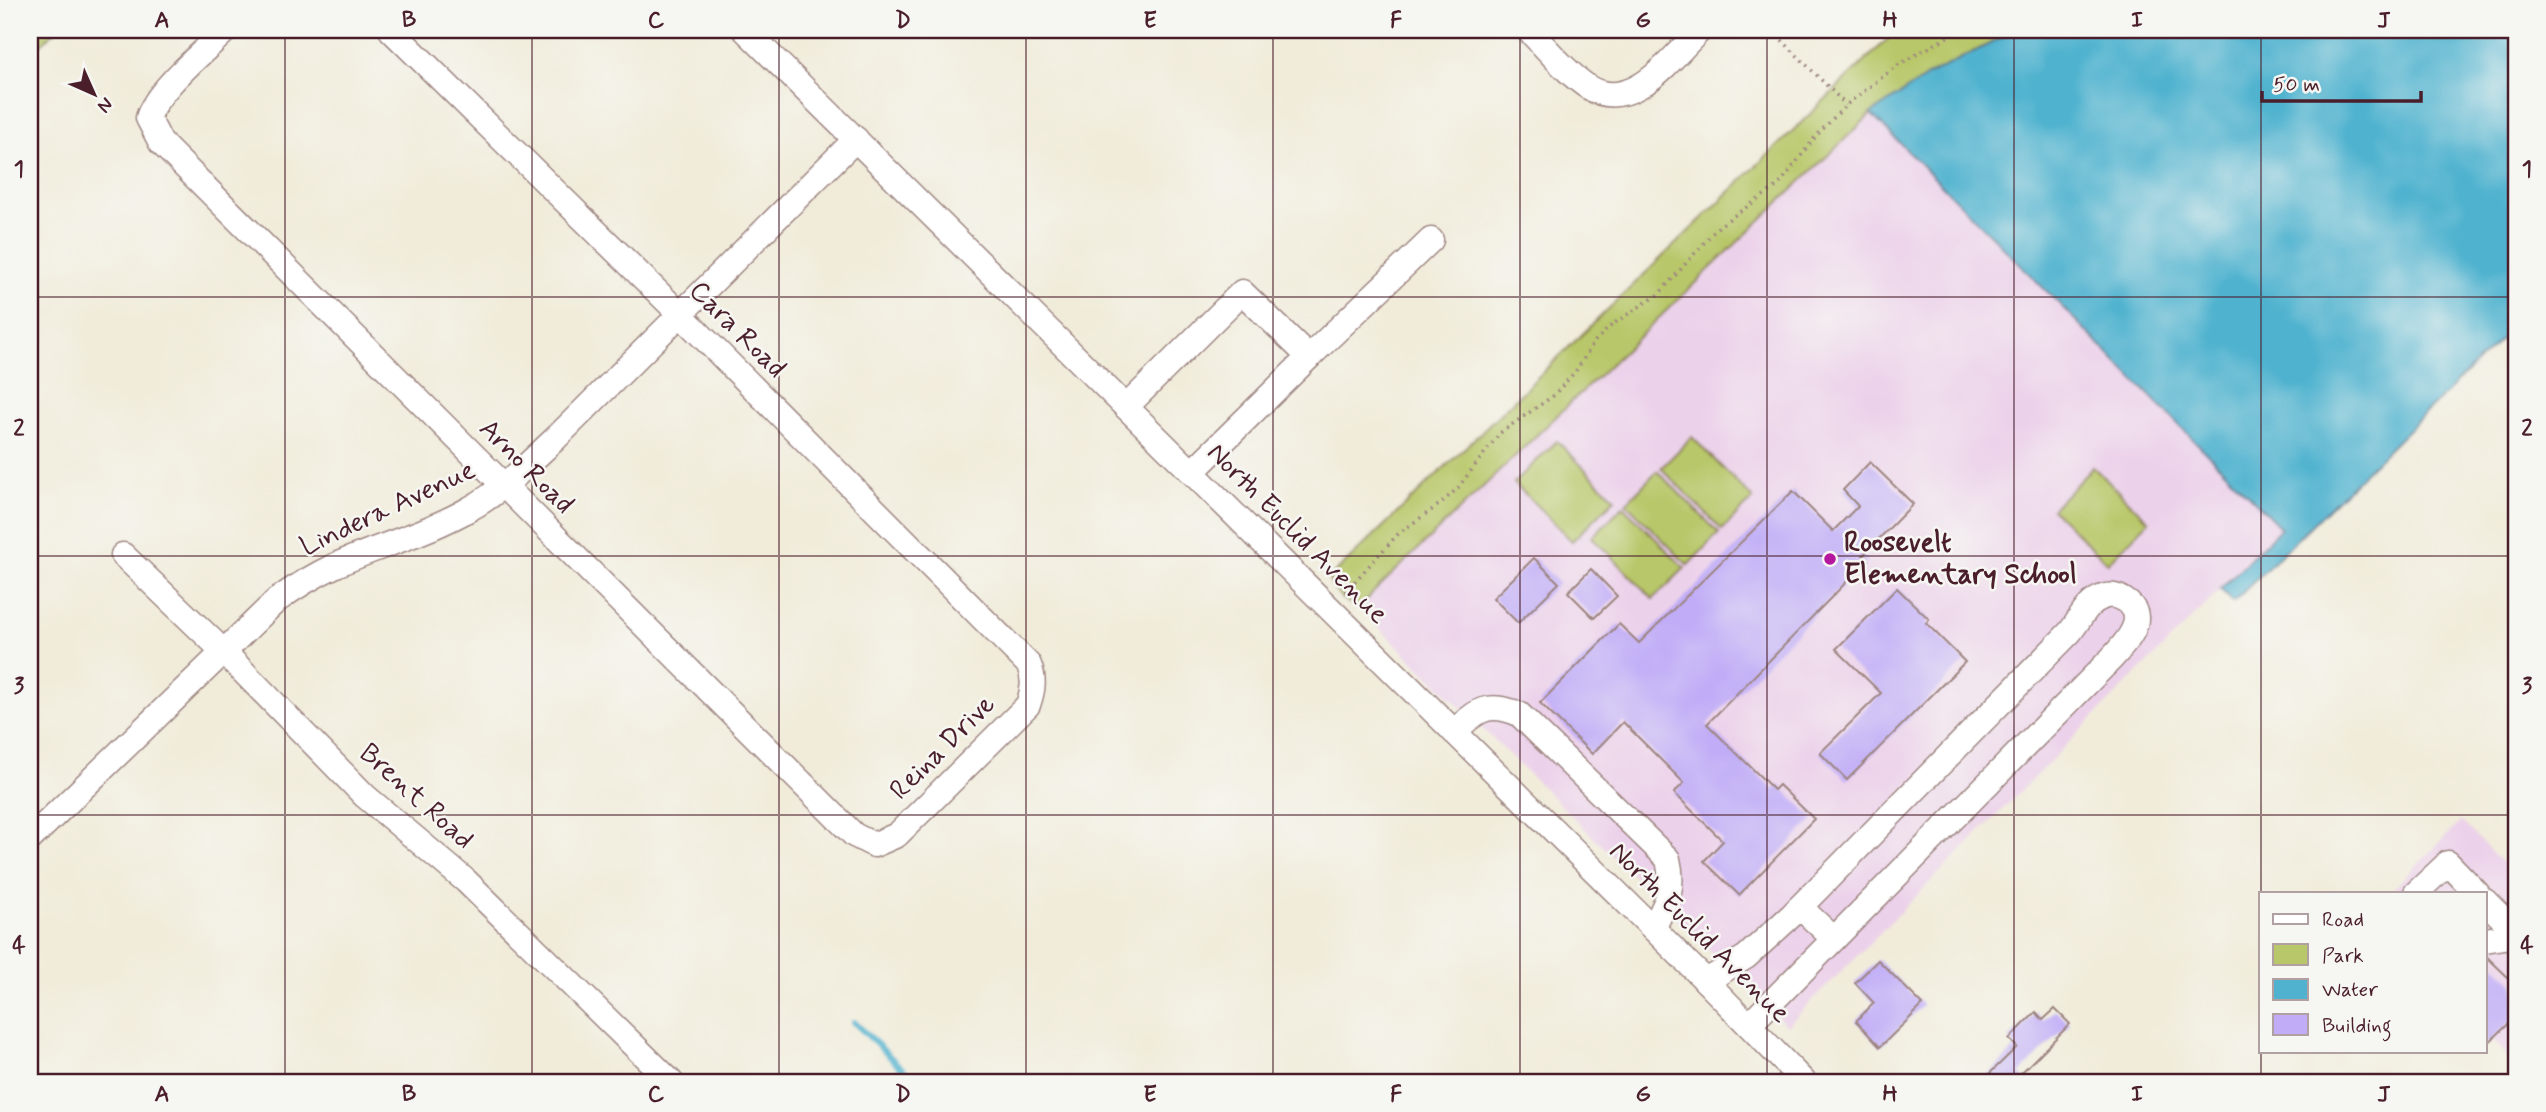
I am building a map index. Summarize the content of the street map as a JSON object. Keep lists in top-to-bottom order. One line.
{"streets":{"street":["Cara Road","Arno Road","Lindera Avenue","North Euclid Avenue","Reina Drive","Brent Road"]},"crossings":[["Cara Road","Lindera Avenue"],["Cara Road","Reina Drive"],["Arno Road","Lindera Avenue"],["Arno Road","Reina Drive"],["Lindera Avenue","North Euclid Avenue"],["Lindera Avenue","Brent Road"]],"places":["Roosevelt Elementary School"],"legend":["Road","Park","Water","Building"],"scale_bar":"50 m","north":"bottom right","grid":{"columns":["A","B","C","D","E","F","G","H","I","J"],"rows":["1","2","3","4"]}}
